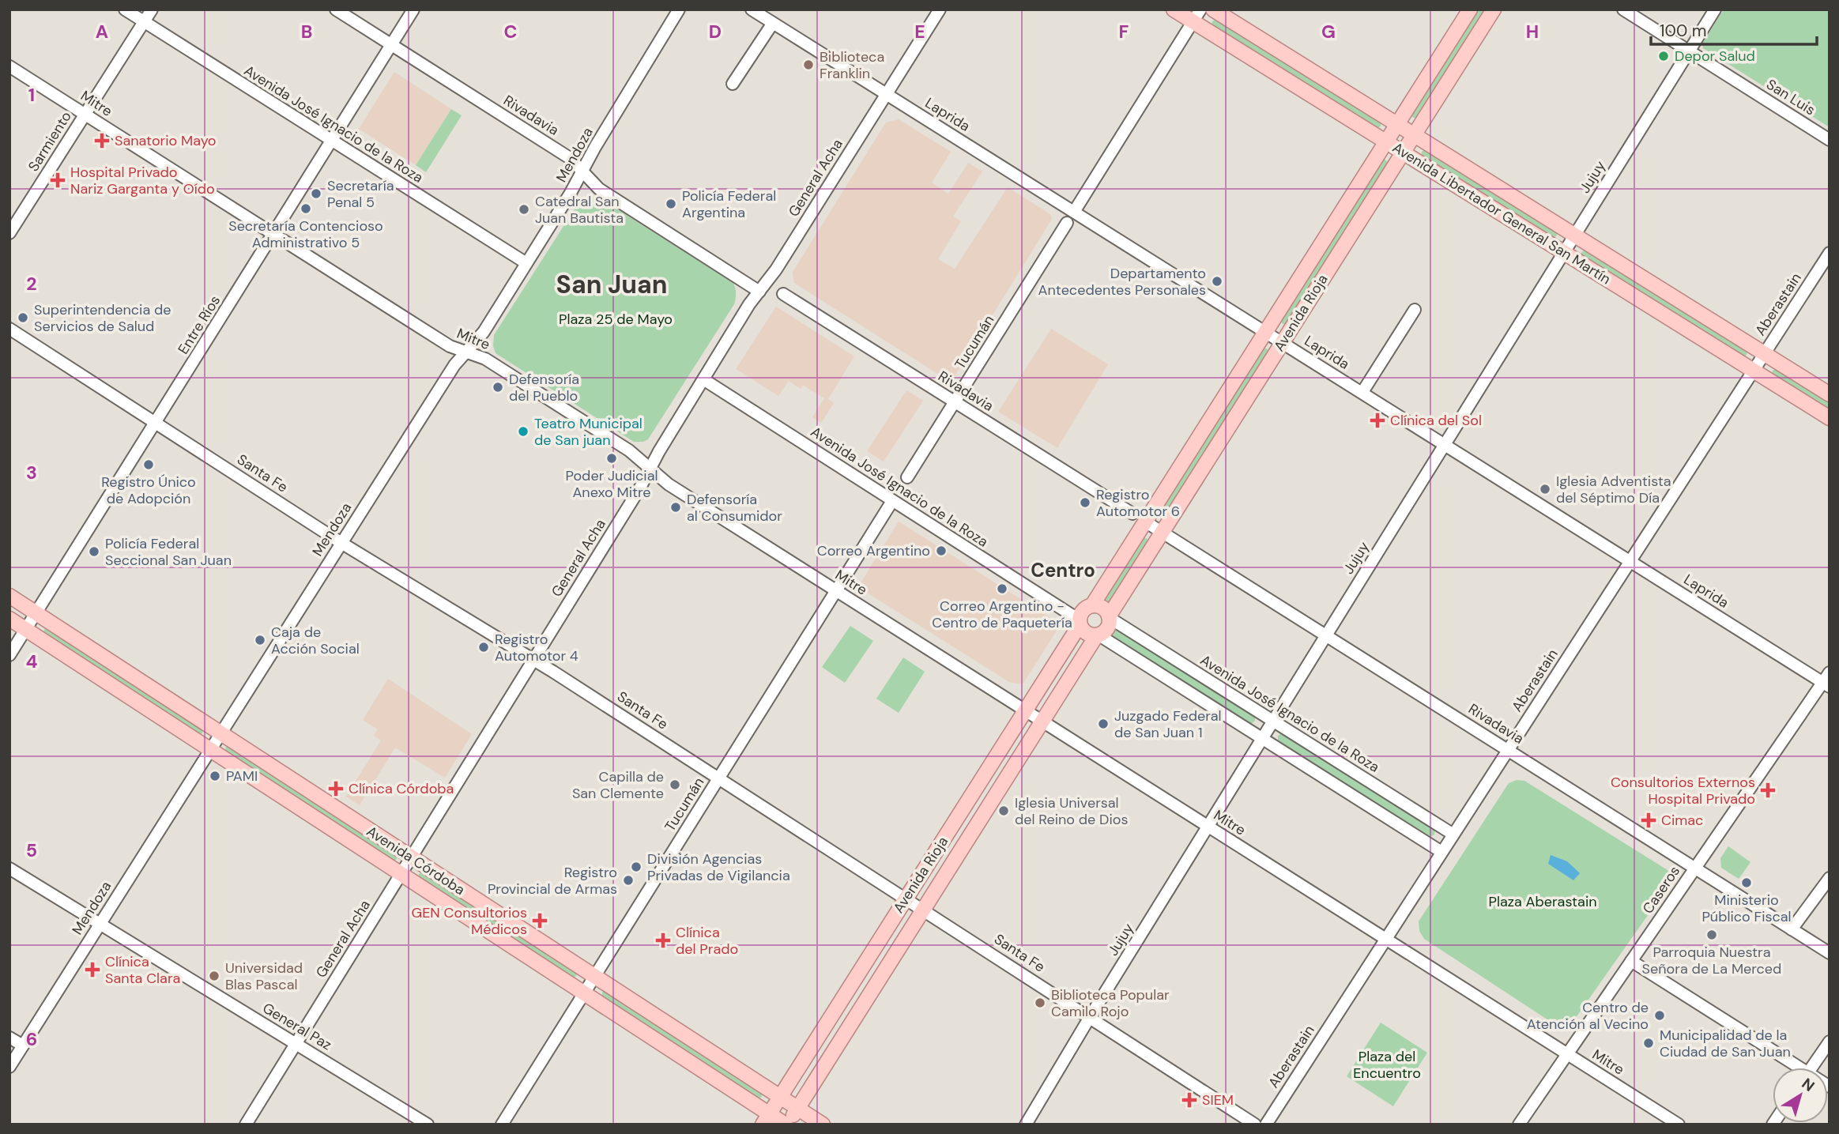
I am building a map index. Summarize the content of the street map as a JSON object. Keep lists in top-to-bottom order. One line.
{"streets":{"main road":["Avenida Libertador General San Martín","Avenida Rioja","Avenida Córdoba"],"street":["San Luis","Mitre","Laprida","Rivadavia","Avenida José Ignacio de la Roza","Sarmiento","Mendoza","Jujuy","General Acha","Aberastain","Entre Ríos","Tucumán","Santa Fe","Caseros","General Paz"]},"crossings":[["San Luis","Jujuy"],["Mitre","Sarmiento"],["Mitre","Mendoza"],["Mitre","Jujuy"],["Mitre","General Acha"],["Mitre","Aberastain"],["Mitre","Avenida Rioja"],["Mitre","Entre Ríos"],["Mitre","Tucumán"],["Mitre","Caseros"],["Laprida","Jujuy"],["Laprida","General Acha"],["Laprida","Aberastain"],["Laprida","Avenida Rioja"],["Laprida","Caseros"],["Rivadavia","Mendoza"],["Rivadavia","Jujuy"],["Rivadavia","General Acha"],["Rivadavia","Aberastain"],["Rivadavia","Avenida Rioja"],["Rivadavia","Entre Ríos"],["Rivadavia","Tucumán"],["Rivadavia","Caseros"],["Avenida José Ignacio de la Roza","Sarmiento"],["Avenida José Ignacio de la Roza","Mendoza"],["Avenida José Ignacio de la Roza","Jujuy"],["Avenida José Ignacio de la Roza","General Acha"],["Avenida José Ignacio de la Roza","Aberastain"],["Avenida José Ignacio de la Roza","Avenida Rioja"],["Avenida José Ignacio de la Roza","Entre Ríos"],["Avenida José Ignacio de la Roza","Tucumán"],["Mendoza","Santa Fe"],["Mendoza","Avenida Córdoba"],["Mendoza","General Paz"],["Jujuy","Avenida Libertador General San Martín"],["Jujuy","Santa Fe"],["General Acha","Santa Fe"],["General Acha","Avenida Córdoba"],["General Acha","General Paz"],["Avenida Libertador General San Martín","Aberastain"],["Avenida Libertador General San Martín","Avenida Rioja"],["Avenida Rioja","Santa Fe"],["Avenida Rioja","Avenida Córdoba"],["Entre Ríos","Santa Fe"],["Entre Ríos","Avenida Córdoba"],["Tucumán","Santa Fe"],["Tucumán","Avenida Córdoba"]],"districts":["San Juan","Centro"],"parks":["Plaza 25 de Mayo","Plaza Aberastain","Plaza del Encuentro"],"places":{"other":["Depor Salud","Biblioteca Franklin","Secretaría Penal 5","Policía Federal Argentina","Secretaría Contencioso Administrativo 5","Catedral San Juan Bautista","Departamento Antecedentes Personales","Superintendencia de Servicios de Salud","Defensoría del Pueblo","Teatro Municipal de San juan","Poder Judicial Anexo Mitre","Registro Único de Adopción","Iglesia Adventista del Séptimo Día","Registro Automotor 6","Defensoría al Consumidor","Correo Argentino","Policía Federal Seccional San Juan","Correo Argentino - Centro de Paquetería","Caja de Acción Social","Registro Automotor 4","Juzgado Federal de San Juan 1","PAMI","Capilla de San Clemente","Iglesia Universal del Reino de Dios","División Agencias Privadas de Vigilancia","Registro Provincial de Armas","Ministerio Público Fiscal","Parroquia Nuestra Señora de La Merced","Universidad Blas Pascal","Biblioteca Popular Camilo Rojo","Centro de Atención al Vecino","Municipalidad de la Ciudad de San Juan"],"health":["Sanatorio Mayo","Hospital Privado Nariz Garganta y Oído","Clínica del Sol","Clínica Córdoba","Consultorios Externos Hospital Privado","Cimac","GEN Consultorios Médicos","Clínica del Prado","Clínica Santa Clara","SIEM"]},"scale_bar":"100 m","north":"top right","grid":{"columns":["A","B","C","D","E","F","G","H"],"rows":["1","2","3","4","5","6"]}}
